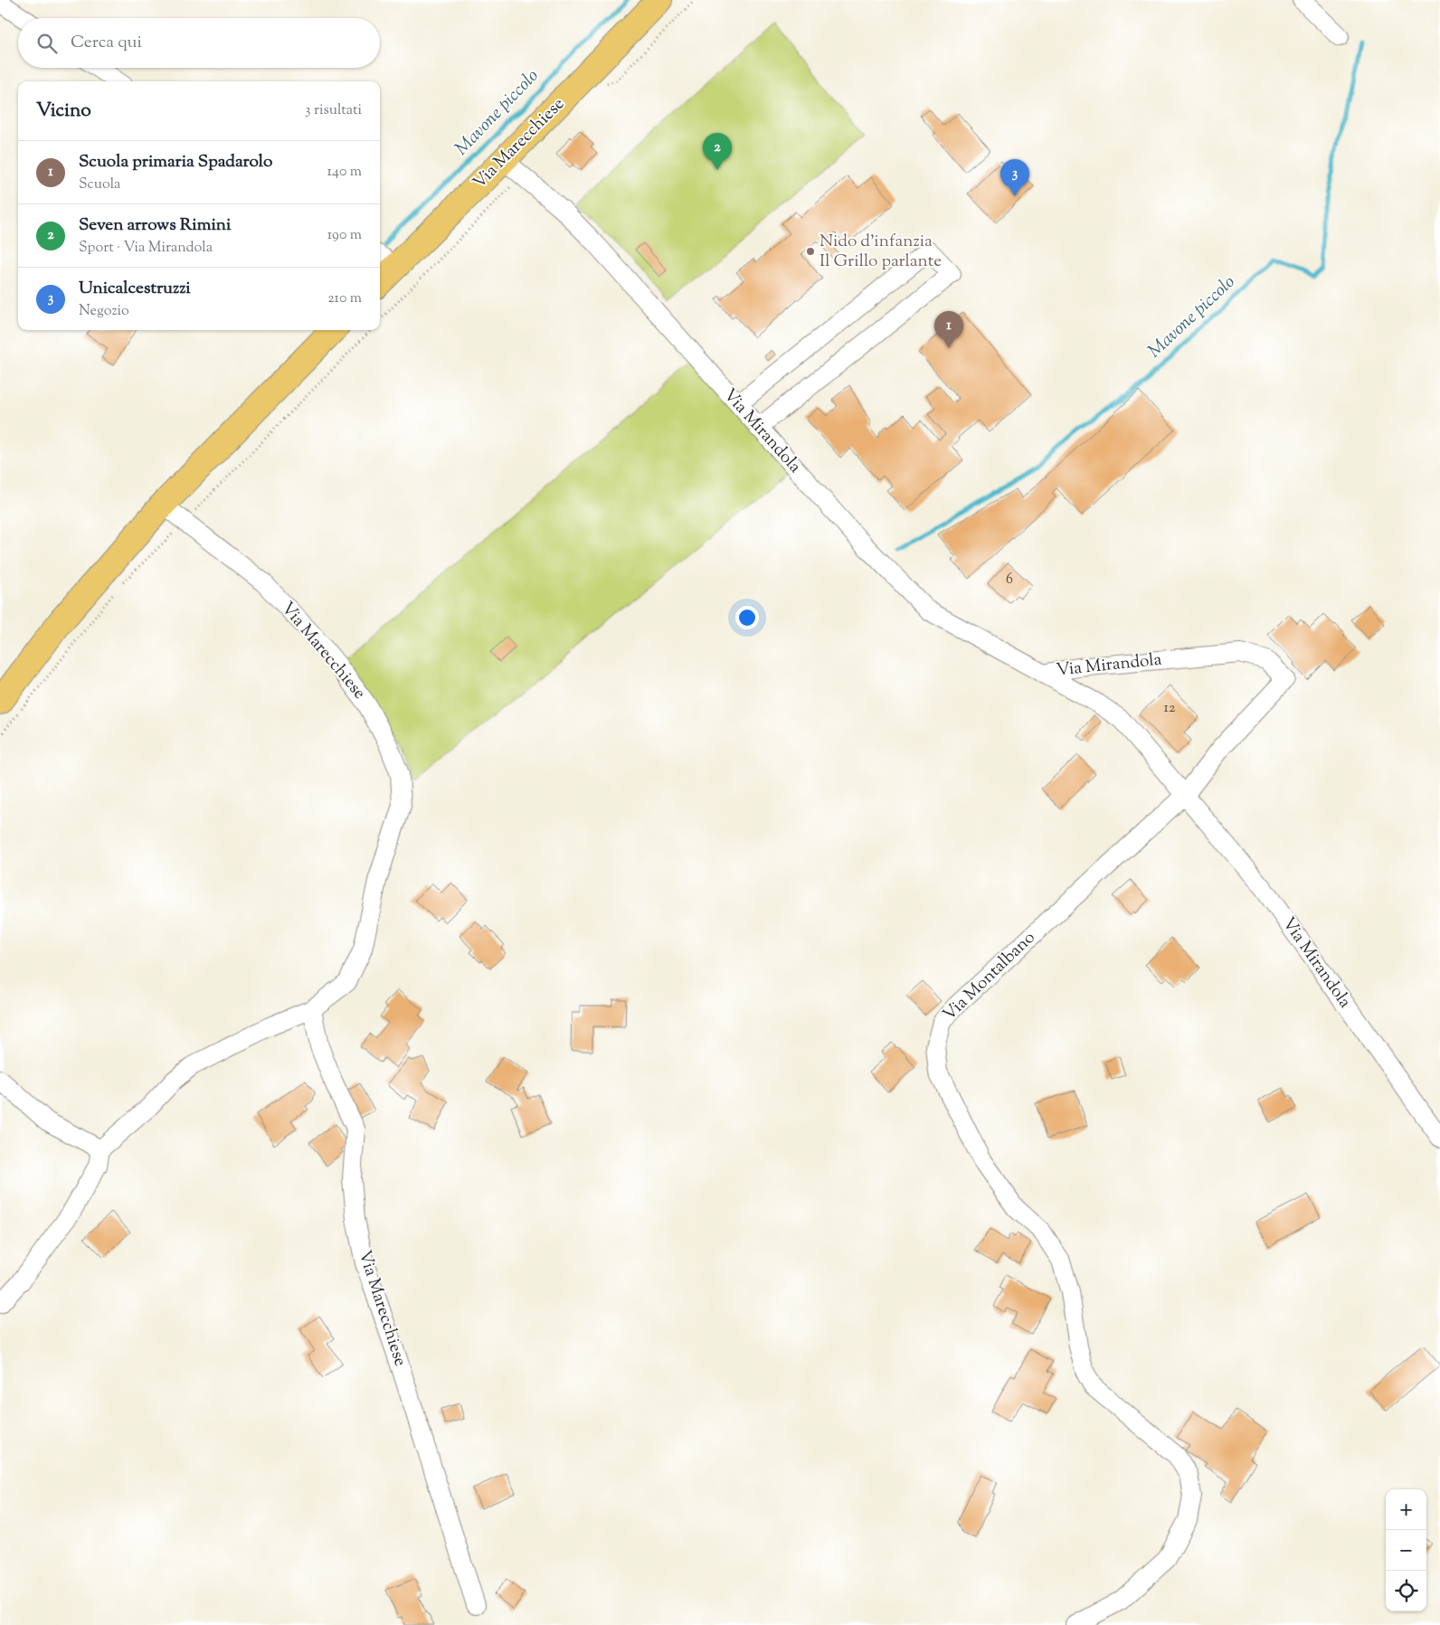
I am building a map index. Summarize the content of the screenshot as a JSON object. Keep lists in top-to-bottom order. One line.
{"streets":{"main road":["Via Marecchiese"],"street":["Via Mirandola","Via Montalbano"]},"crossings":[["Via Marecchiese","Via Mirandola"],["Via Mirandola","Via Montalbano"]],"water":["Mavone piccolo"],"places":["Nido d'infanzia Il Grillo parlante"],"house_numbers":["6","12"],"page":{"search":"Cerca qui","heading":["Vicino","3 risultati"],"pins":["2","3","1"],"list":[{"mark":"1","name":"Scuola primaria Spadarolo","note":"Scuola","value":"140 m"},{"mark":"2","name":"Seven arrows Rimini","note":"Sport · Via Mirandola","value":"190 m"},{"mark":"3","name":"Unicalcestruzzi","note":"Negozio","value":"210 m"}],"map_buttons":["+","−"]}}
